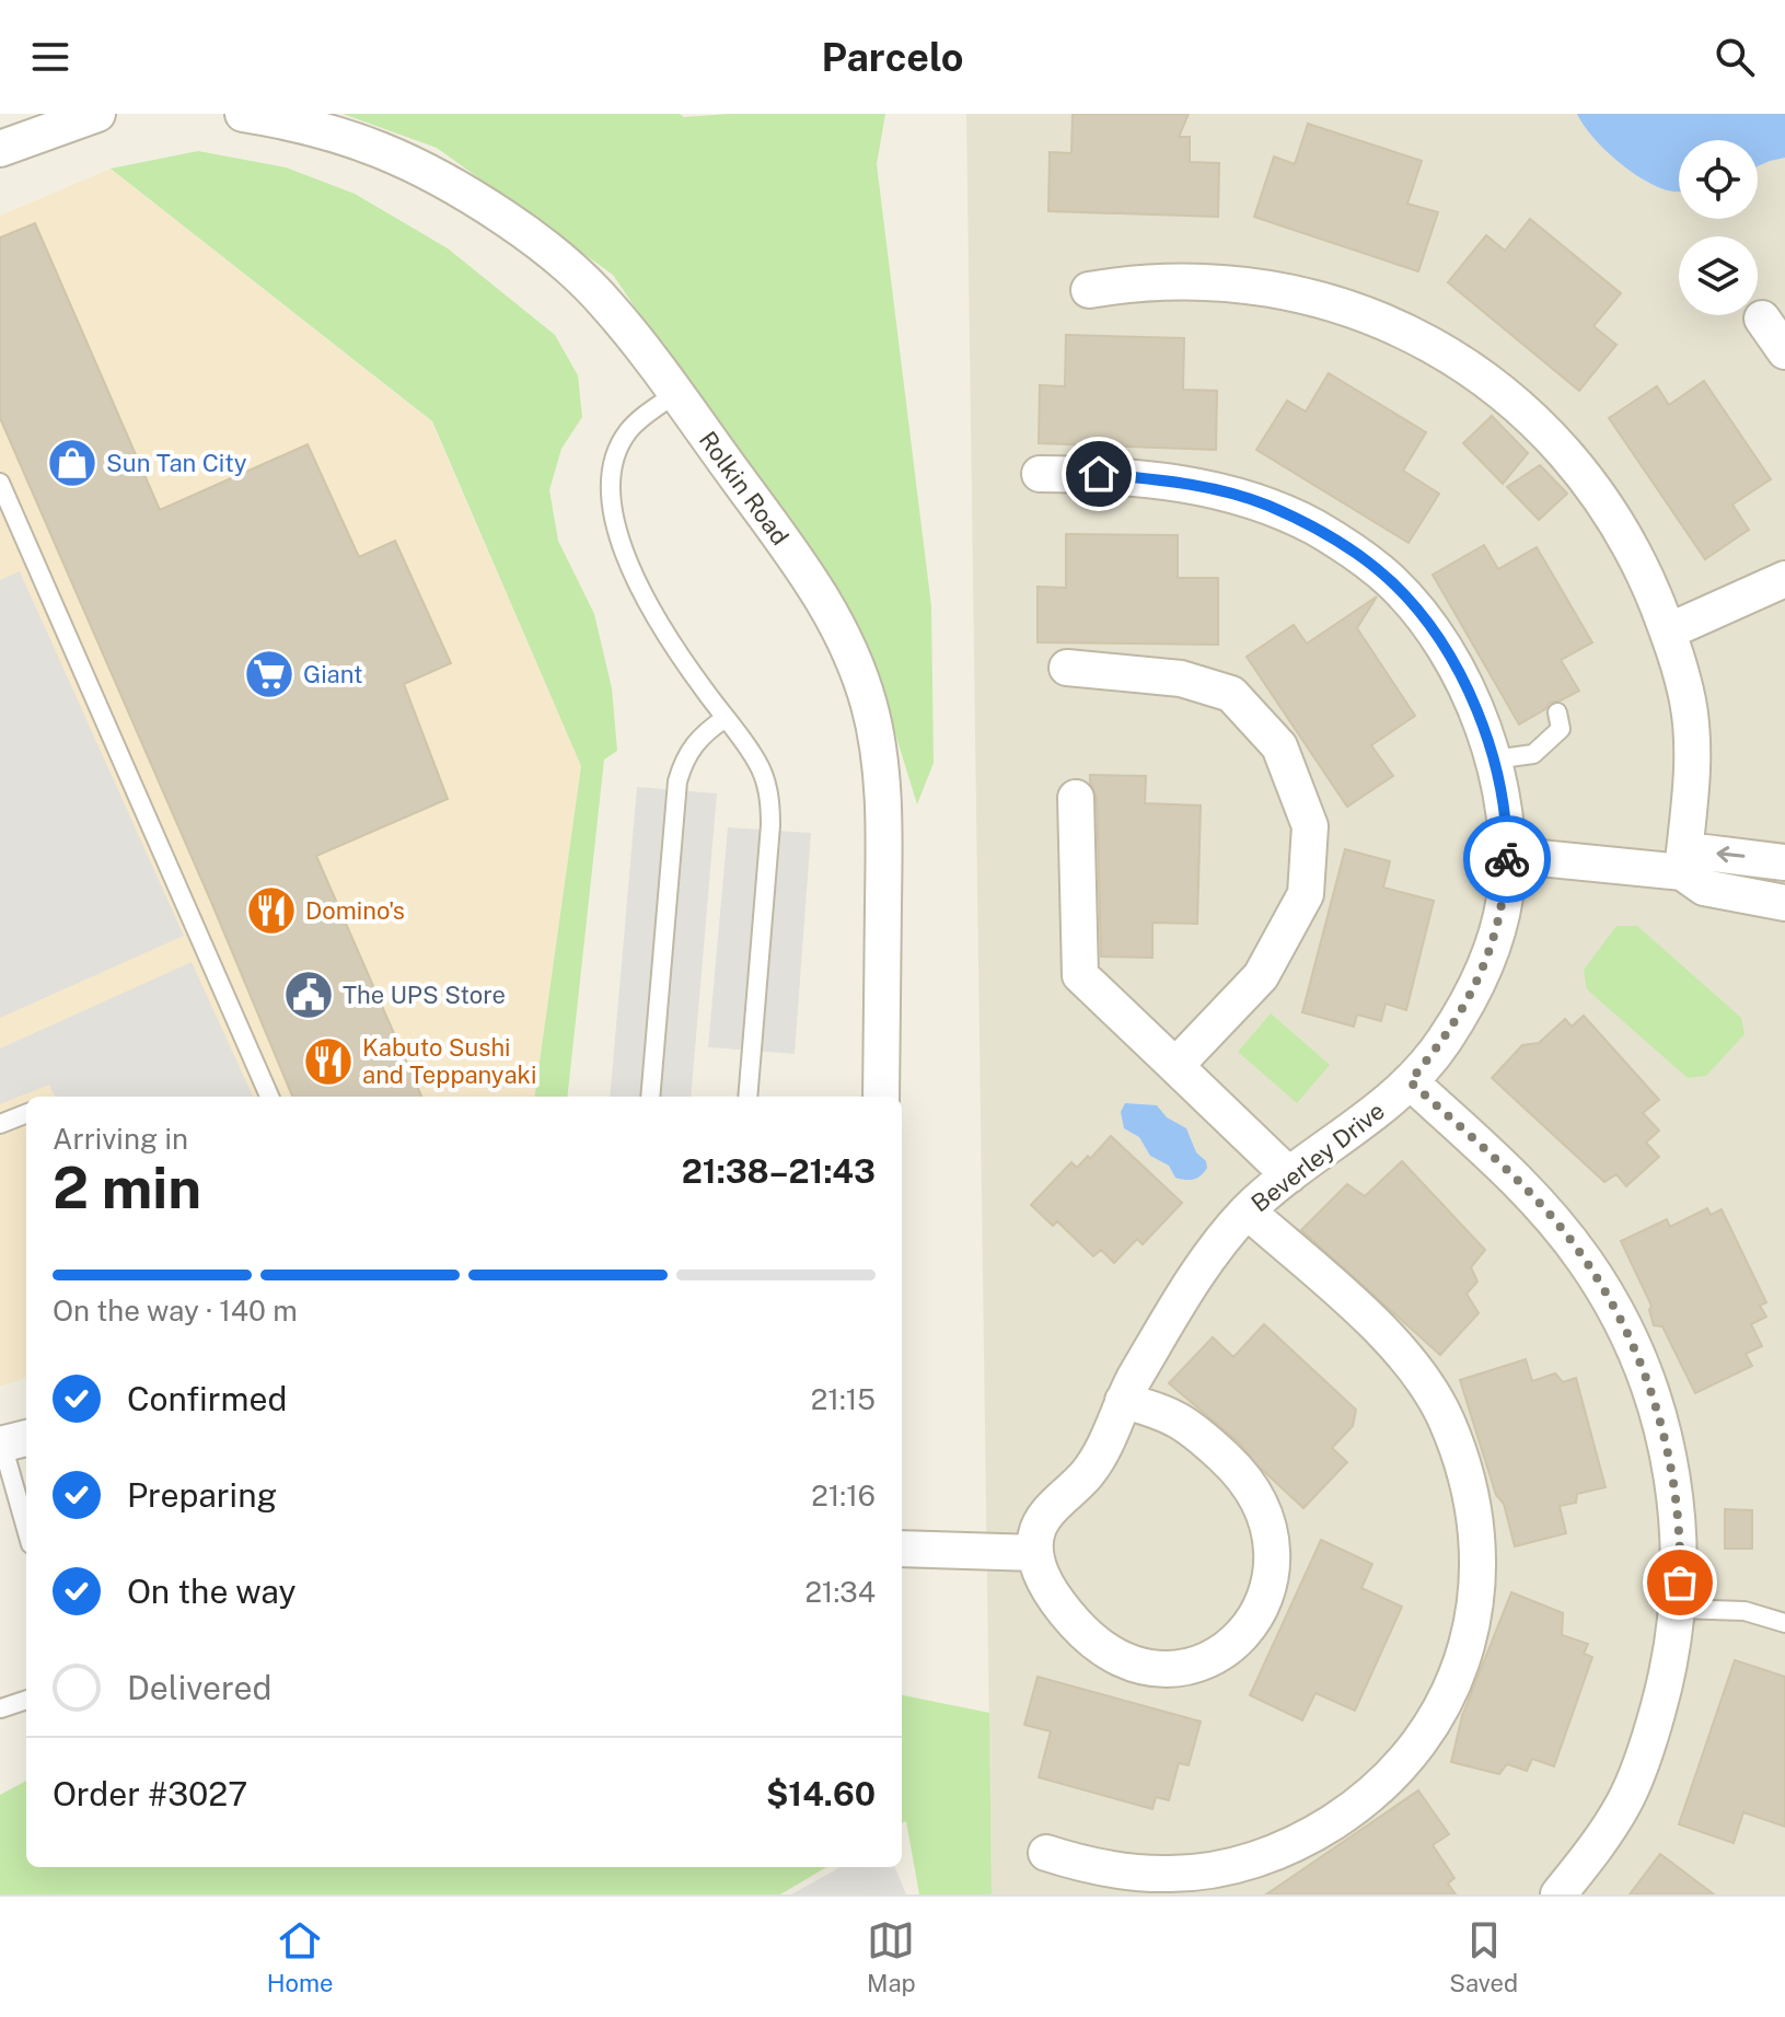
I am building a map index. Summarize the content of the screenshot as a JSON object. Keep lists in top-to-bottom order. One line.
{"streets":{"street":["Rolkin Road","Beverley Drive"]},"places":{"shop":["Sun Tan City"],"supermarket":["Giant"],"restaurant":["Domino's","Kabuto Sushi and Teppanyaki"],"public building":["The UPS Store"]},"page":{"header":"Parcelo","heading":["2 min","Arriving in","21:38–21:43"],"panel":["Order #3027","$14.60"],"bar":"On the way · 140 m","list":[["Confirmed","21:15"],["Preparing","21:16"],["On the way","21:34"],"Delivered"],"tabs":["Home","Map","Saved"]}}
